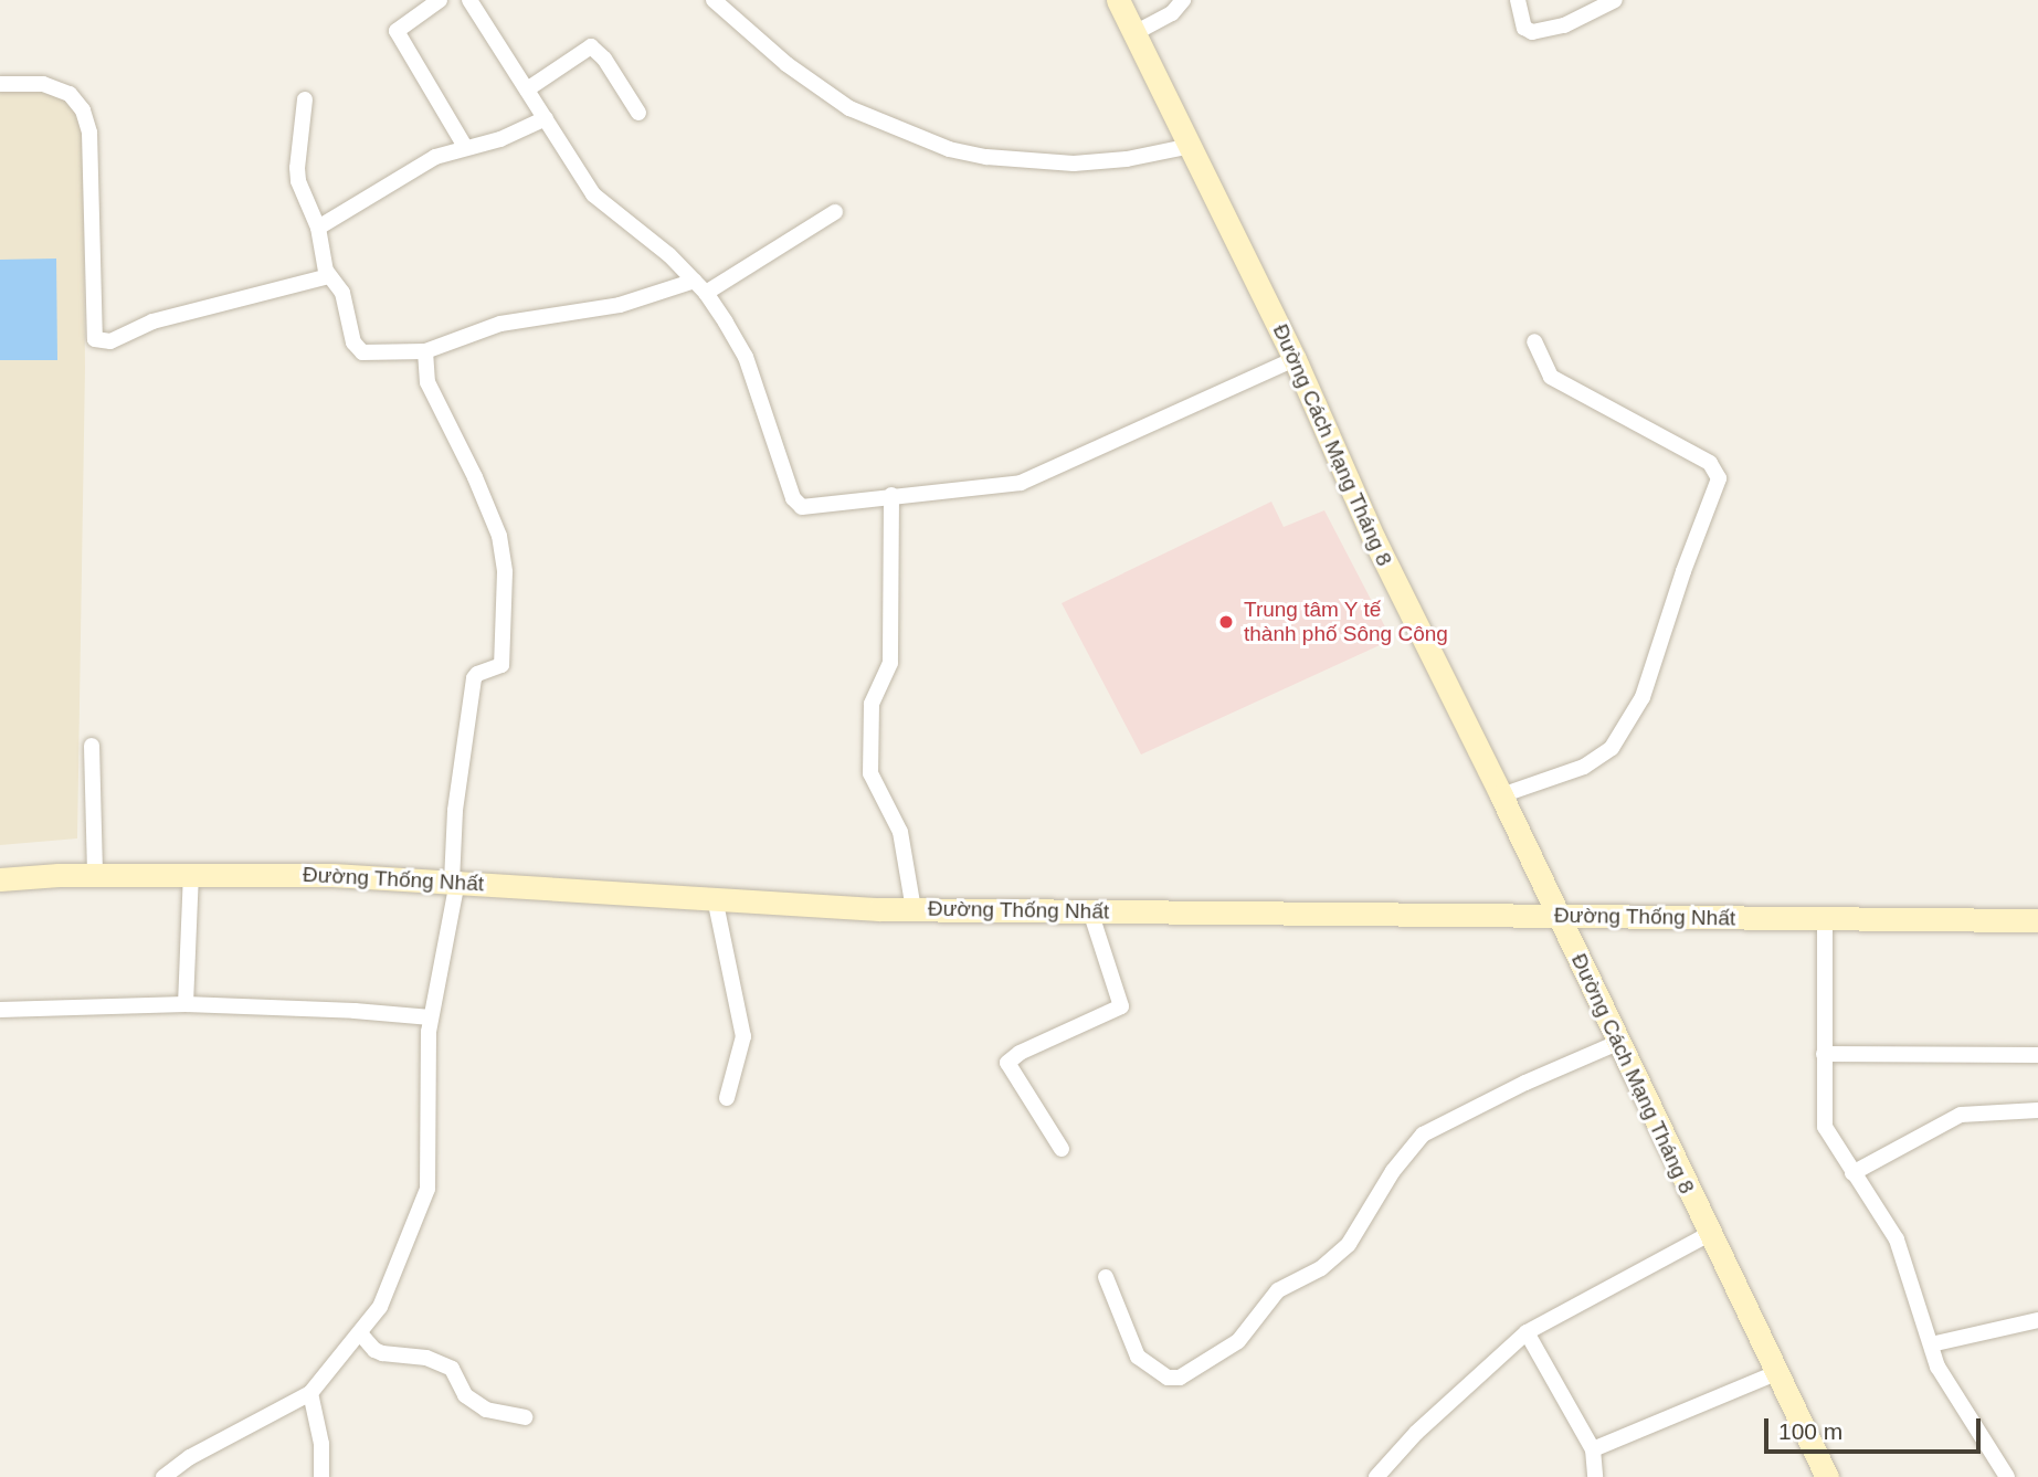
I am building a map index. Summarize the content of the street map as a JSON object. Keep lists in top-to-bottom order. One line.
{"streets":{"street":["Đường Cách Mạng Tháng 8","Đường Thống Nhất"]},"crossings":[["Đường Cách Mạng Tháng 8","Đường Thống Nhất"]],"places":["Trung tâm Y tế thành phố Sông Công"],"scale_bar":"100 m"}
